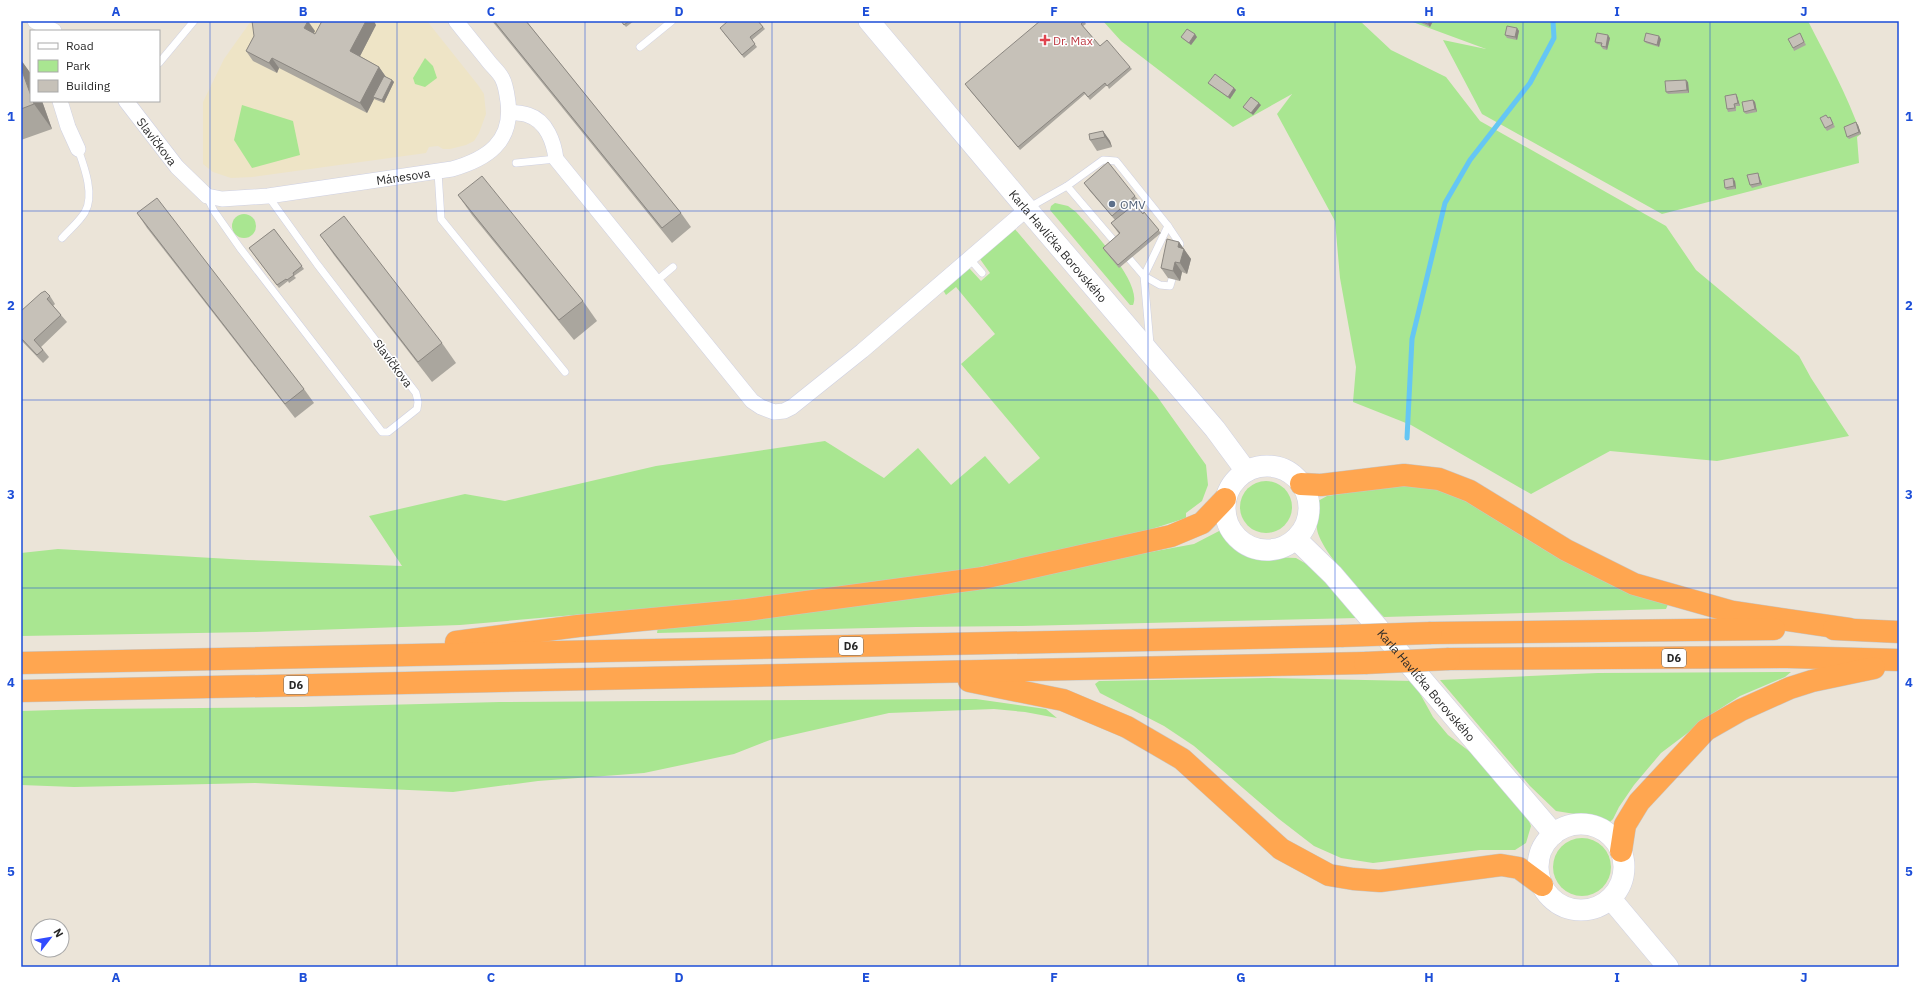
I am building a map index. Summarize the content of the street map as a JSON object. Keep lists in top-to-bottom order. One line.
{"streets":{"highway":["D6"],"street":["Slavíčkova","Mánesova","Karla Havlíčka Borovského"]},"crossings":[["Slavíčkova","Mánesova"]],"places":{"health":["Dr. Max"],"other":["OMV"]},"legend":["Road","Park","Building"],"north":"top right","grid":{"columns":["A","B","C","D","E","F","G","H","I","J"],"rows":["1","2","3","4","5"]}}
